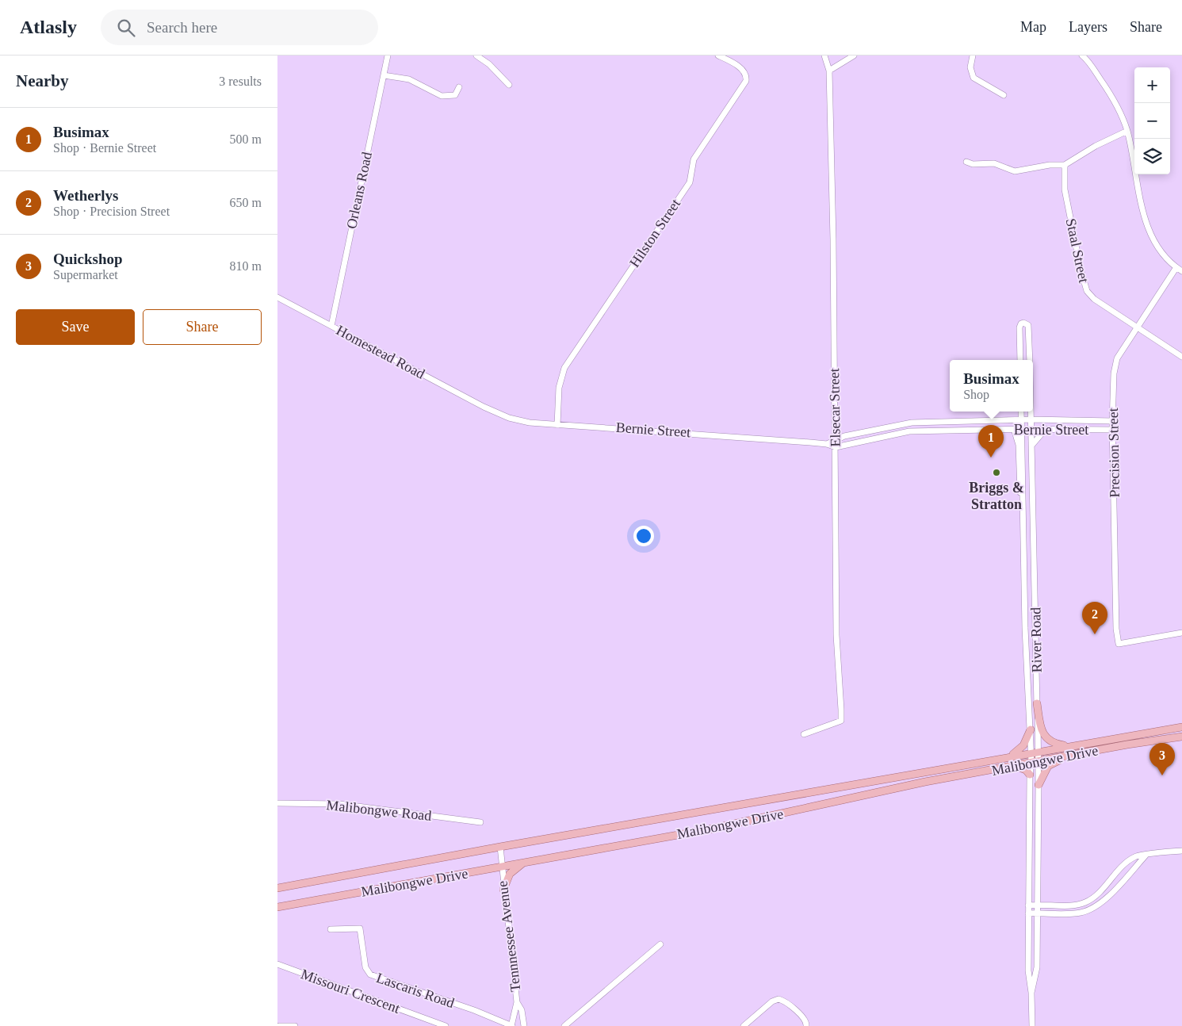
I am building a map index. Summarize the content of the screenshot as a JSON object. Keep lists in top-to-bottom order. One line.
{"streets":{"main road":["Malibongwe Drive"],"street":["Orleans Road","Hilston Street","Staal Street","Homestead Road","Elsecar Street","Bernie Street","Precision Street","River Road","Malibongwe Road","Tennnessee Avenue","Lascaris Road","Missouri Crescent"]},"crossings":[["Orleans Road","Homestead Road"],["Hilston Street","Bernie Street"],["Staal Street","Precision Street"],["Homestead Road","Bernie Street"],["Elsecar Street","Bernie Street"],["Bernie Street","Precision Street"],["Bernie Street","River Road"],["River Road","Malibongwe Drive"],["Malibongwe Drive","Tennnessee Avenue"],["Tennnessee Avenue","Lascaris Road"]],"places":["Briggs & Stratton"],"page":{"header":"Atlasly","search":"Search here","nav":["Map","Layers","Share"],"heading":["Nearby","3 results"],"map_buttons":["+","−"],"list":[{"mark":"1","name":"Busimax","note":"Shop · Bernie Street","value":"500 m"},{"mark":"2","name":"Wetherlys","note":"Shop · Precision Street","value":"650 m"},{"mark":"3","name":"Quickshop","note":"Supermarket","value":"810 m"}],"buttons":["Save","Share"],"popup":["Busimax","Shop"],"pins":["1","2","3"]}}
